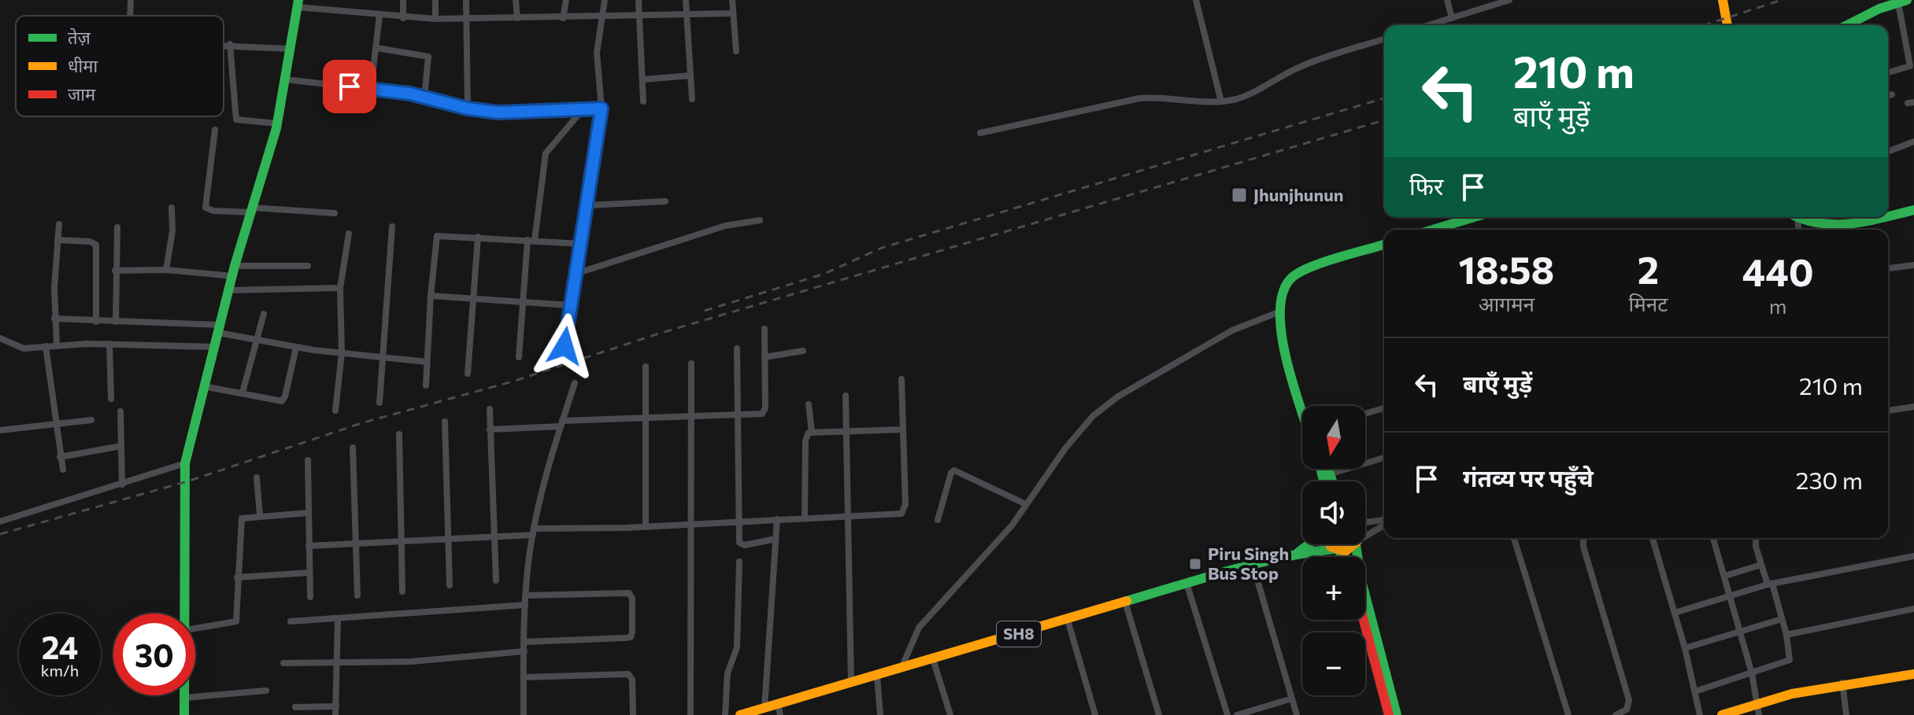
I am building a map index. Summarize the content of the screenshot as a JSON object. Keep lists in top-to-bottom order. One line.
{"streets":{"street":["SH8"]},"places":{"transit":["Jhunjhunun","Piru Singh Bus Stop"]},"legend":["तेज़","धीमा","जाम"],"north":"bottom","page":{"turn":["210 m","बाएँ मुड़ें"],"then":"फिर","eta":["18:58","आगमन","2","मिनट","440","m"],"list":[{"name":"बाएँ मुड़ें","value":"210 m"},{"name":"गंतव्य पर पहुँचे","value":"230 m"}],"map_buttons":["+","−"],"speed":"24 km/h","limit":"30"}}
